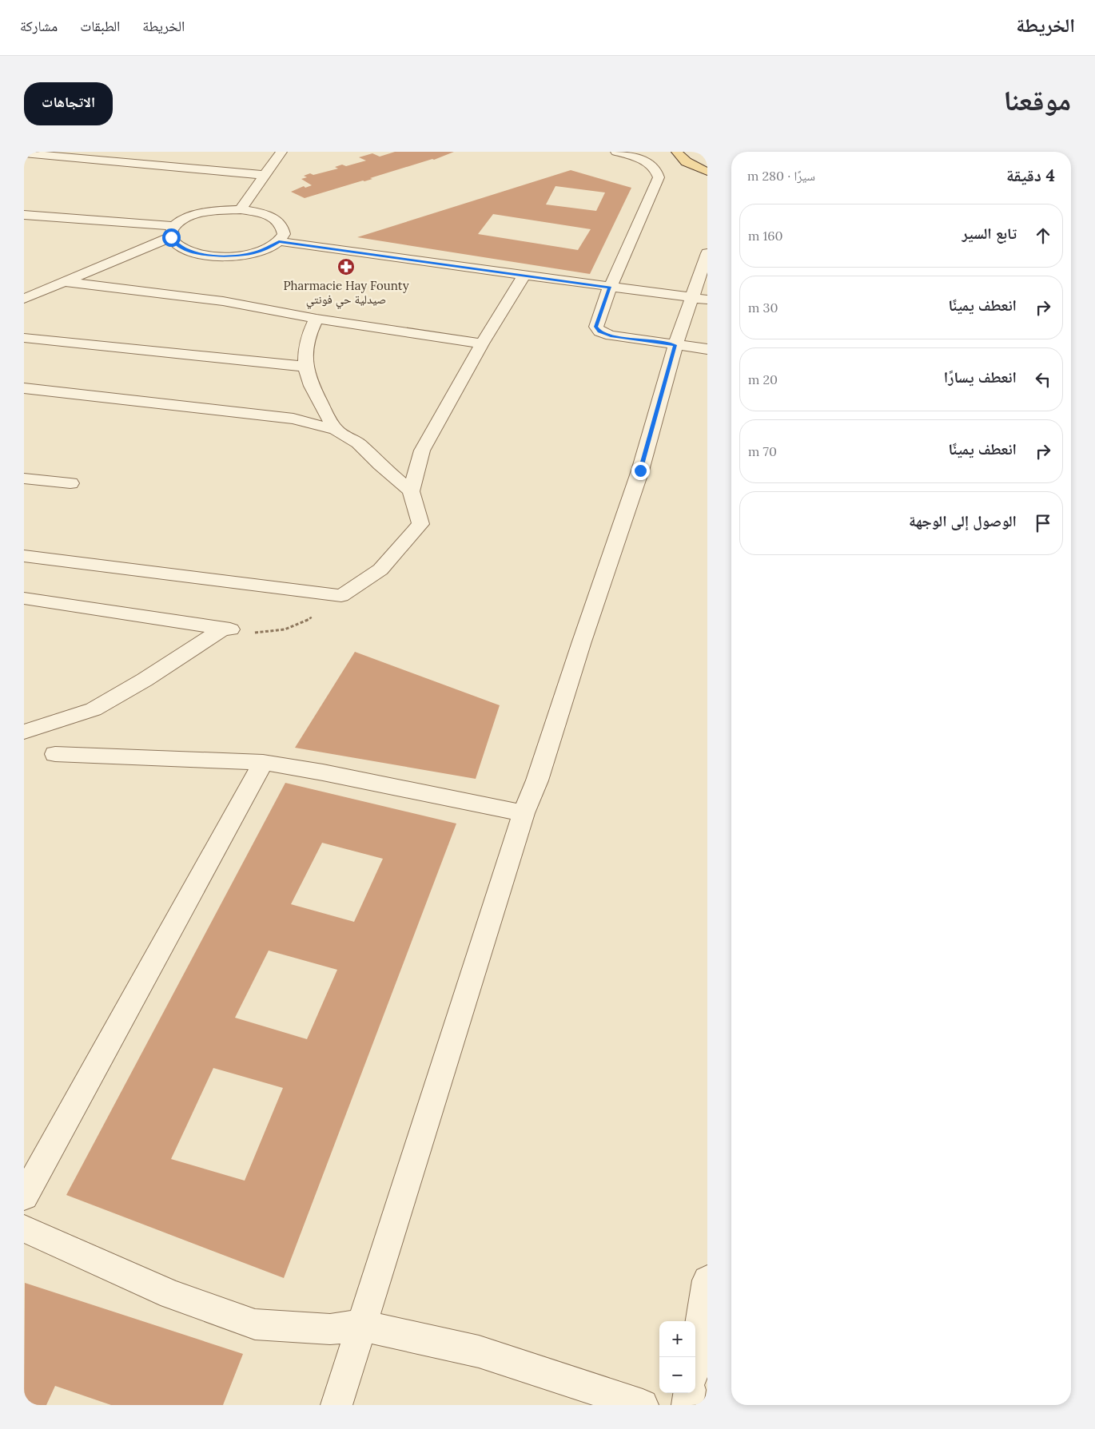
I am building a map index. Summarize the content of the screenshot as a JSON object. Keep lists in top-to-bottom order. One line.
{"places":{"pharmacy":["Pharmacie Hay Founty صيدلية حي فونتي"]},"page":{"header":"الخريطة","nav":["الخريطة","الطبقات","مشاركة"],"title":"موقعنا","buttons":"الاتجاهات","heading":["4 دقيقة","سيرًا · 280 m"],"list":[["تابع السير","160 m"],["انعطف يمينًا","30 m"],["انعطف يسارًا","20 m"],["انعطف يمينًا","70 m"],"الوصول إلى الوجهة"],"map_buttons":["+","−"]}}
